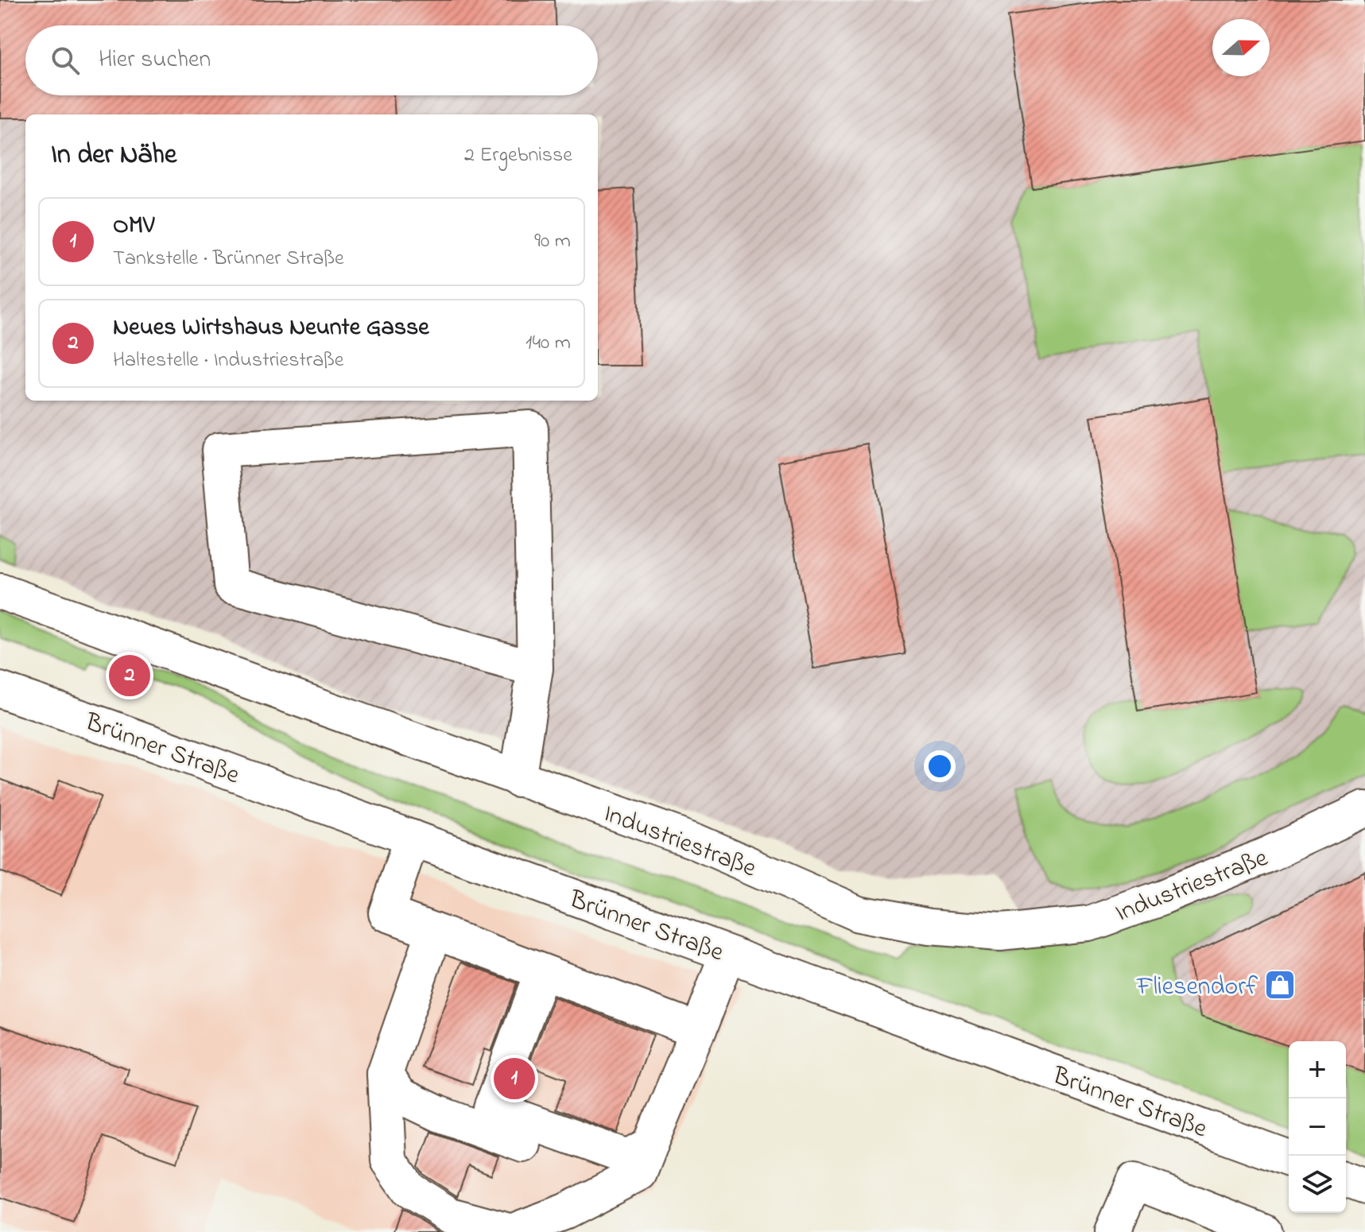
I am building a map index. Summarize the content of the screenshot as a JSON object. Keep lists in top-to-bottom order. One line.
{"streets":{"street":["Brünner Straße","Industriestraße"]},"places":{"shop":["Fliesendorf"]},"north":"right","page":{"search":"Hier suchen","heading":["In der Nähe","2 Ergebnisse"],"list":[{"mark":"1","name":"OMV","note":"Tankstelle · Brünner Straße","value":"90 m"},{"mark":"2","name":"Neues Wirtshaus Neunte Gasse","note":"Haltestelle · Industriestraße","value":"140 m"}],"pins":["2","1"],"map_buttons":["+","−"]}}
